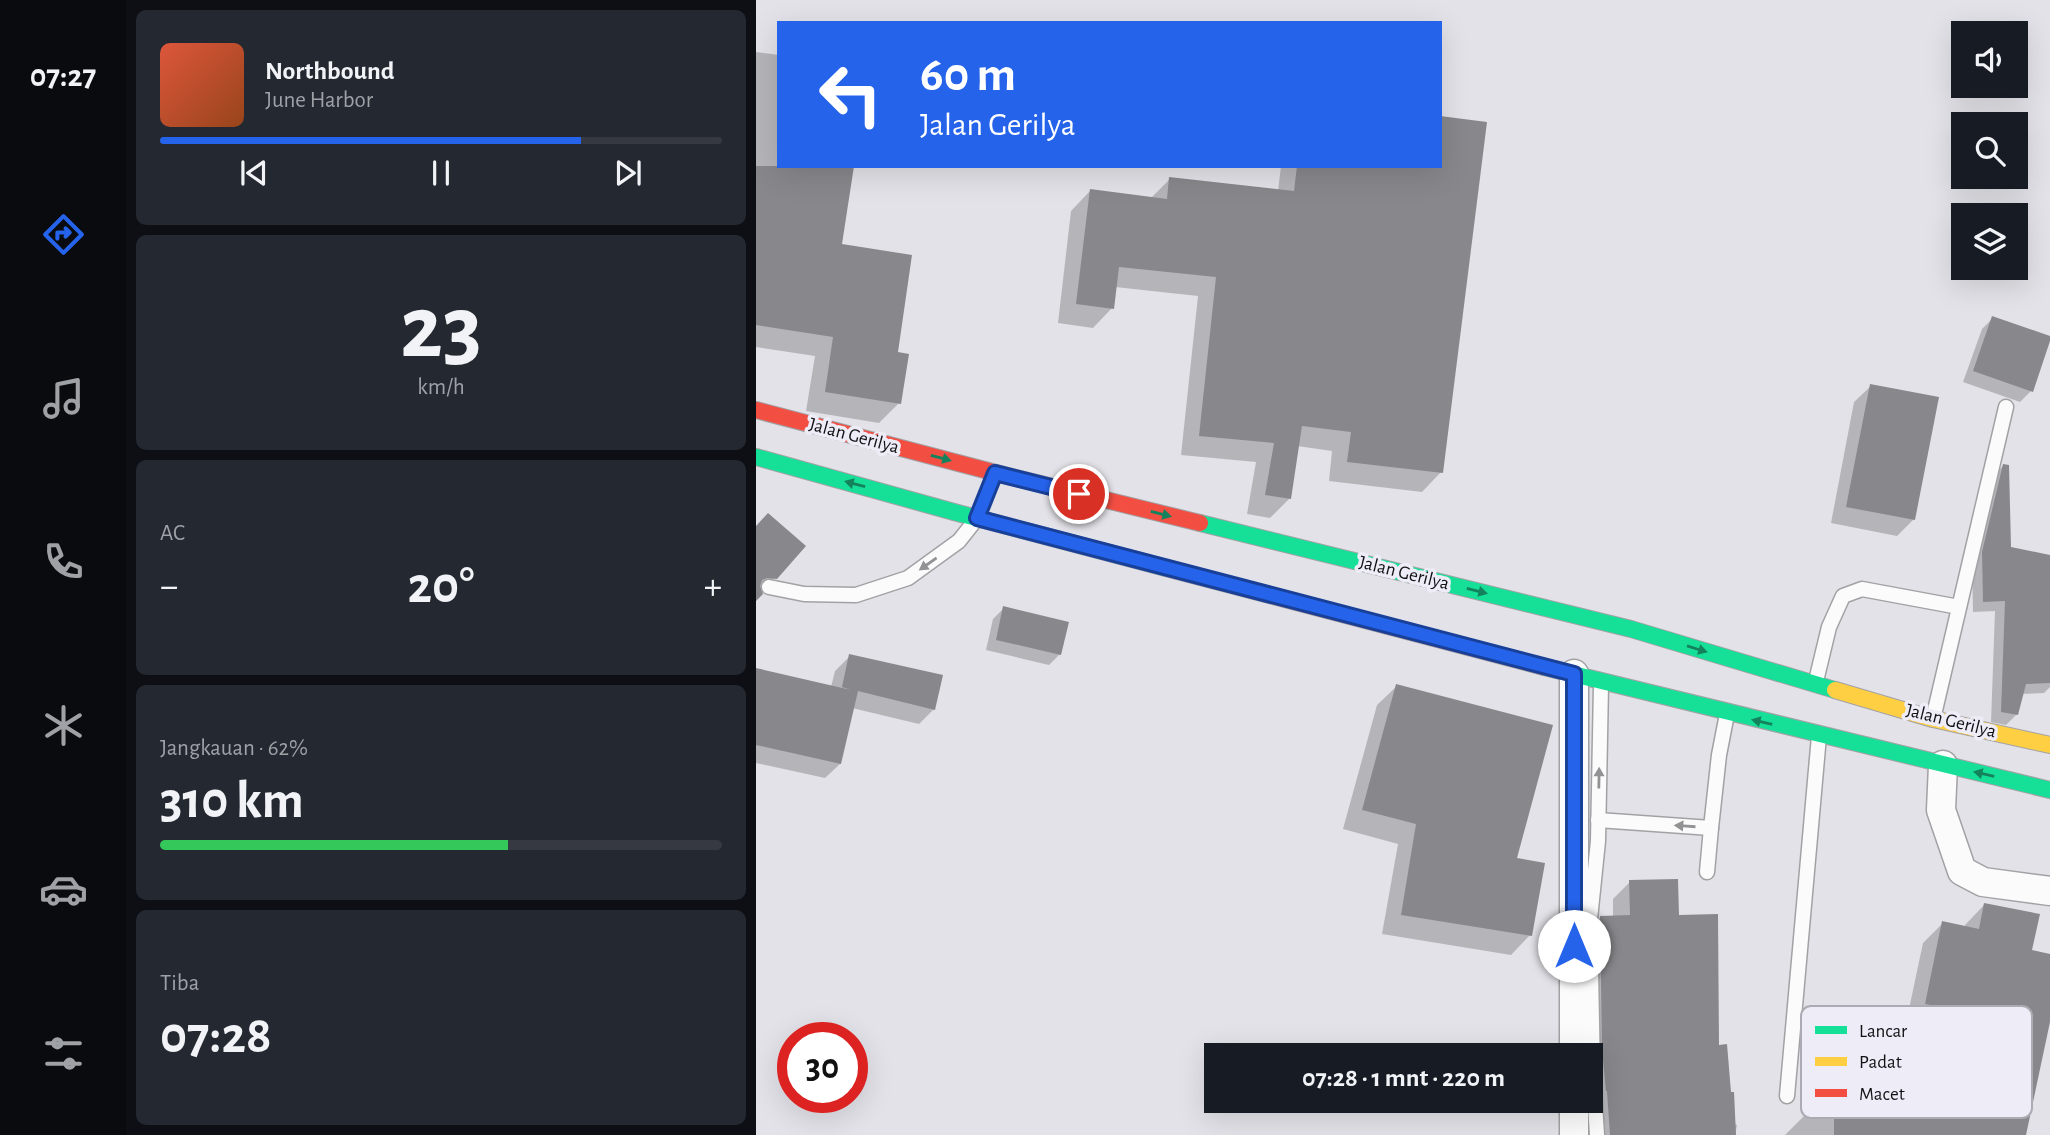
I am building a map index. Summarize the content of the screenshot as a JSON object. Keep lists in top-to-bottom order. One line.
{"streets":{"highway":["Jalan Gerilya"]},"legend":["Lancar","Padat","Macet"],"page":{"tabs":"07:27","turn":["60 m","Jalan Gerilya"],"song":["Northbound","June Harbor"],"tile":[["23","km/h"],"AC",["Jangkauan · 62%","310 km"],["Tiba","07:28"]],"heat":["−","20°","+"],"limit":"30","trip":"07:28 · 1 mnt · 220 m"}}
